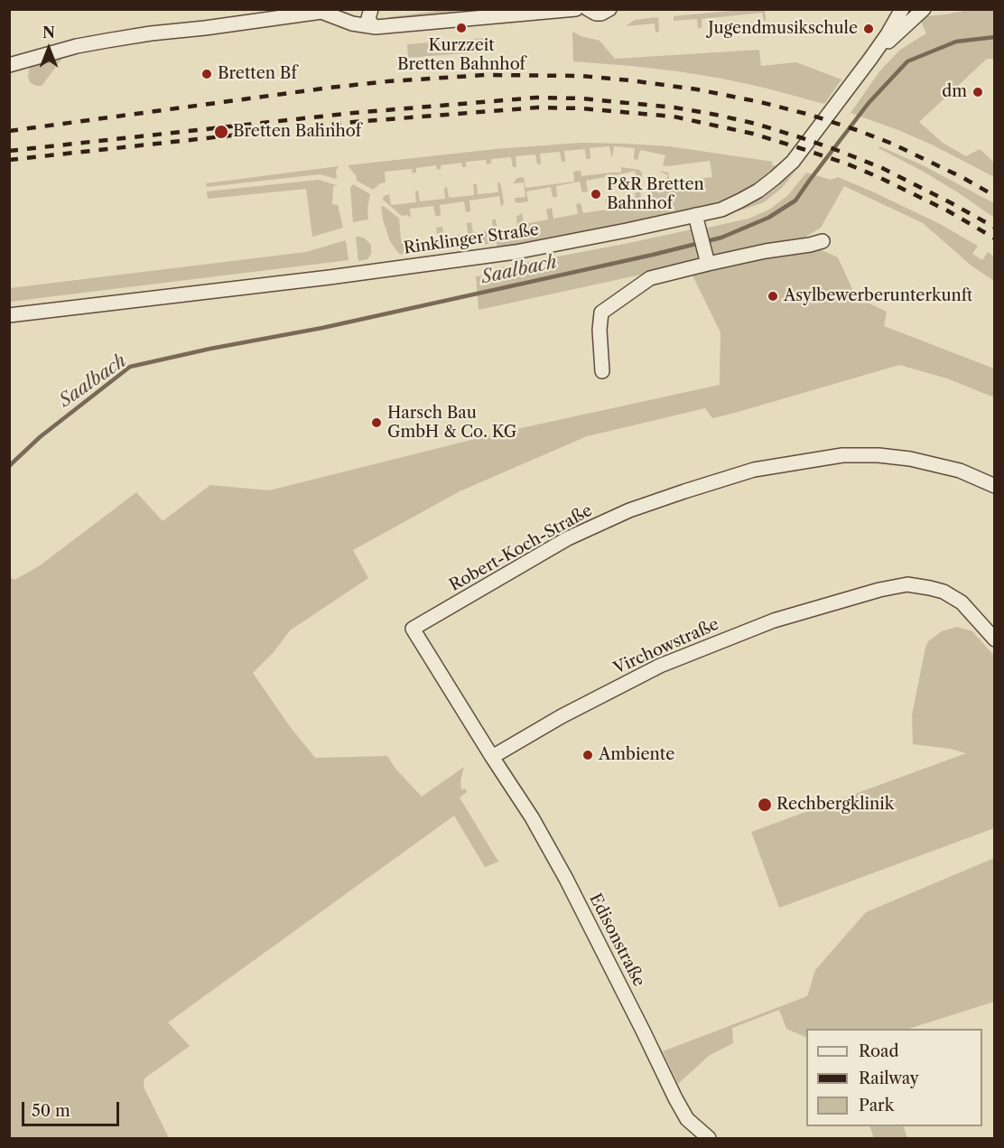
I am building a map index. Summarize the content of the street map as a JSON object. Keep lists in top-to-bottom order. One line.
{"streets":{"street":["Rinklinger Straße","Robert-Koch-Straße","Virchowstraße","Edisonstraße"]},"crossings":[["Robert-Koch-Straße","Virchowstraße"],["Robert-Koch-Straße","Edisonstraße"],["Virchowstraße","Edisonstraße"]],"water":["Saalbach"],"places":["Kurzzeit Bretten Bahnhof","Jugendmusikschule","Bretten Bf","dm","Bretten Bahnhof","P&R Bretten Bahnhof","Asylbewerberunterkunft","Harsch Bau GmbH & Co. KG","Ambiente","Rechbergklinik"],"legend":["Road","Railway","Park"],"scale_bar":"50 m","north":"top"}
